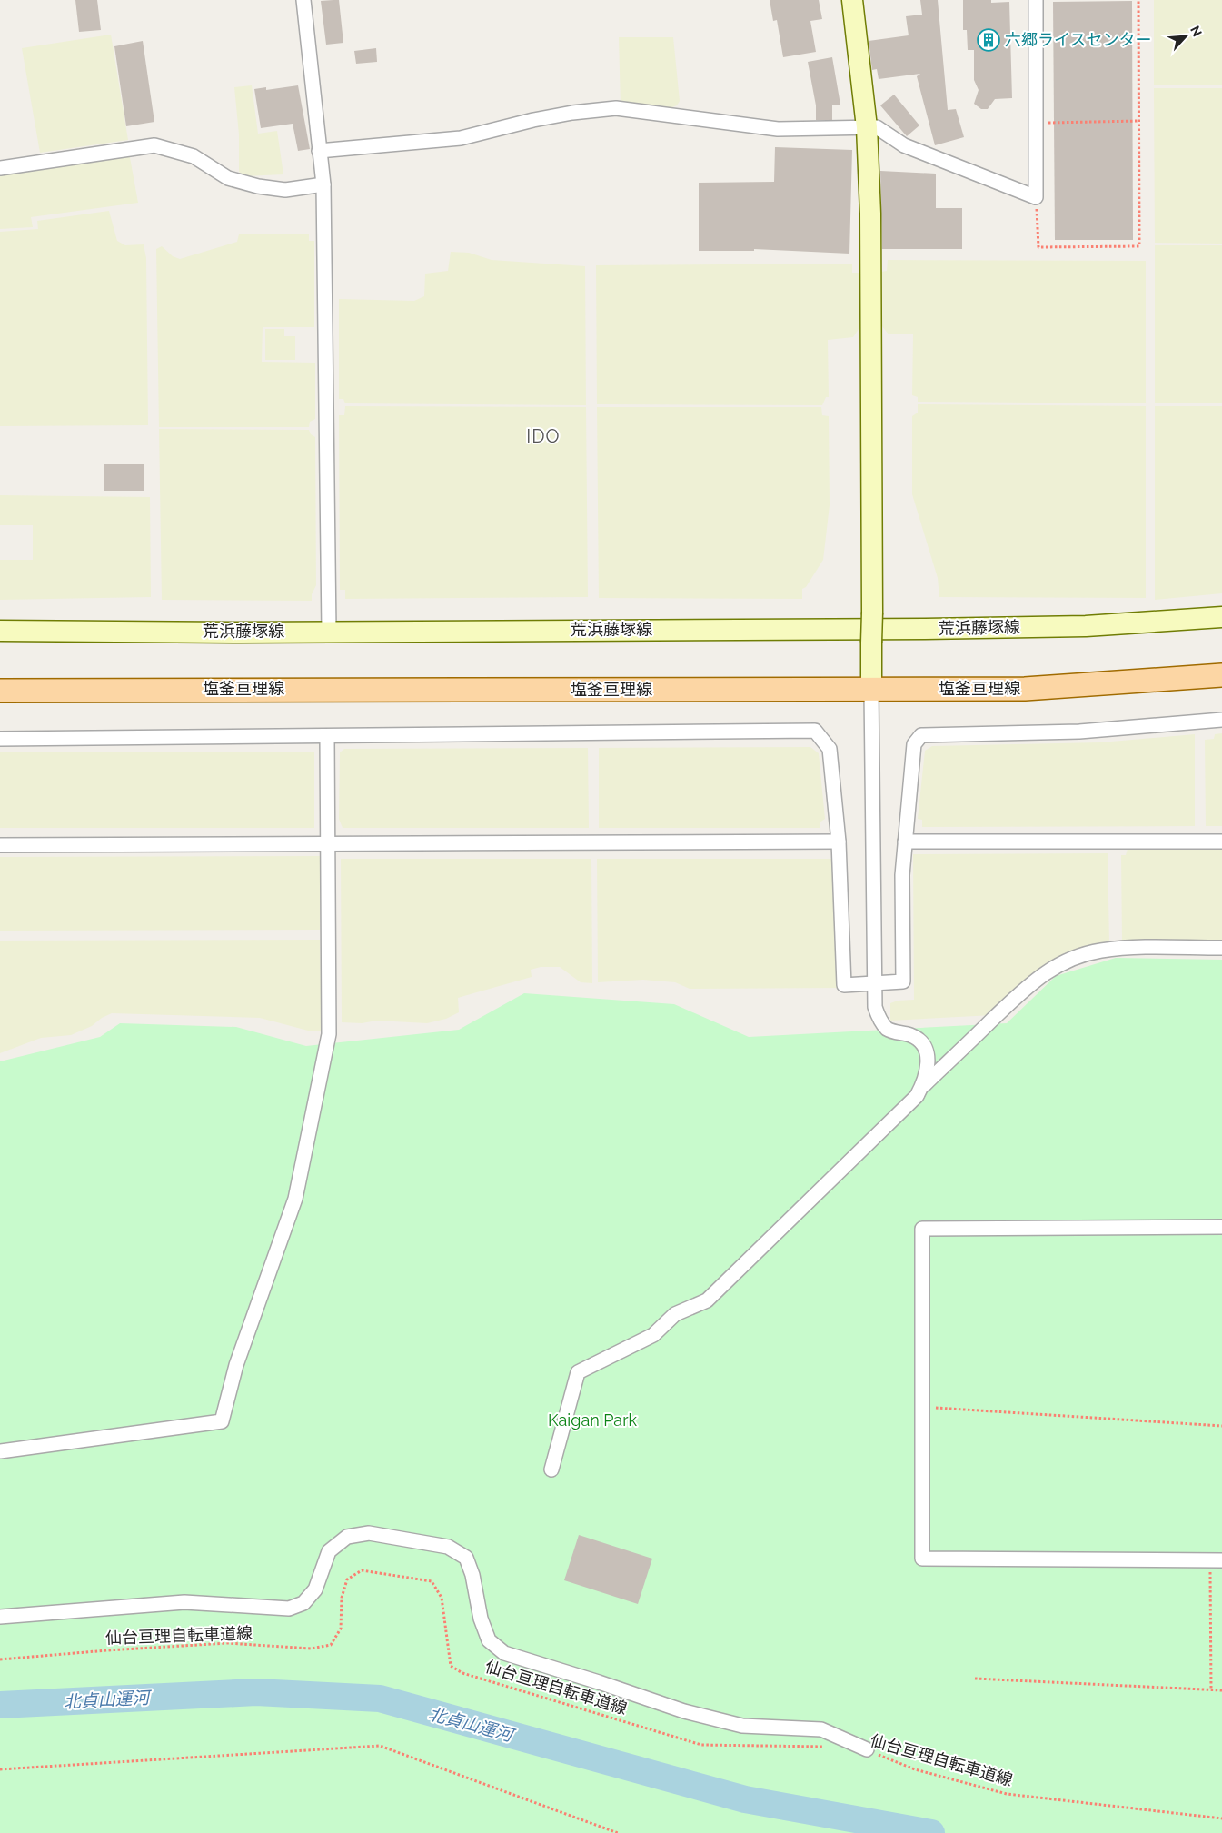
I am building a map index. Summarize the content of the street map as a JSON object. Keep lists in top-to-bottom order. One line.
{"streets":{"main road":["塩釜亘理線"],"street":["荒浜藤塚線"],"path":["仙台亘理自転車道線"]},"districts":["IDO"],"water":["北貞山運河"],"parks":["Kaigan Park"],"places":{"building":["六郷ライスセンター"]},"north":"top right"}
